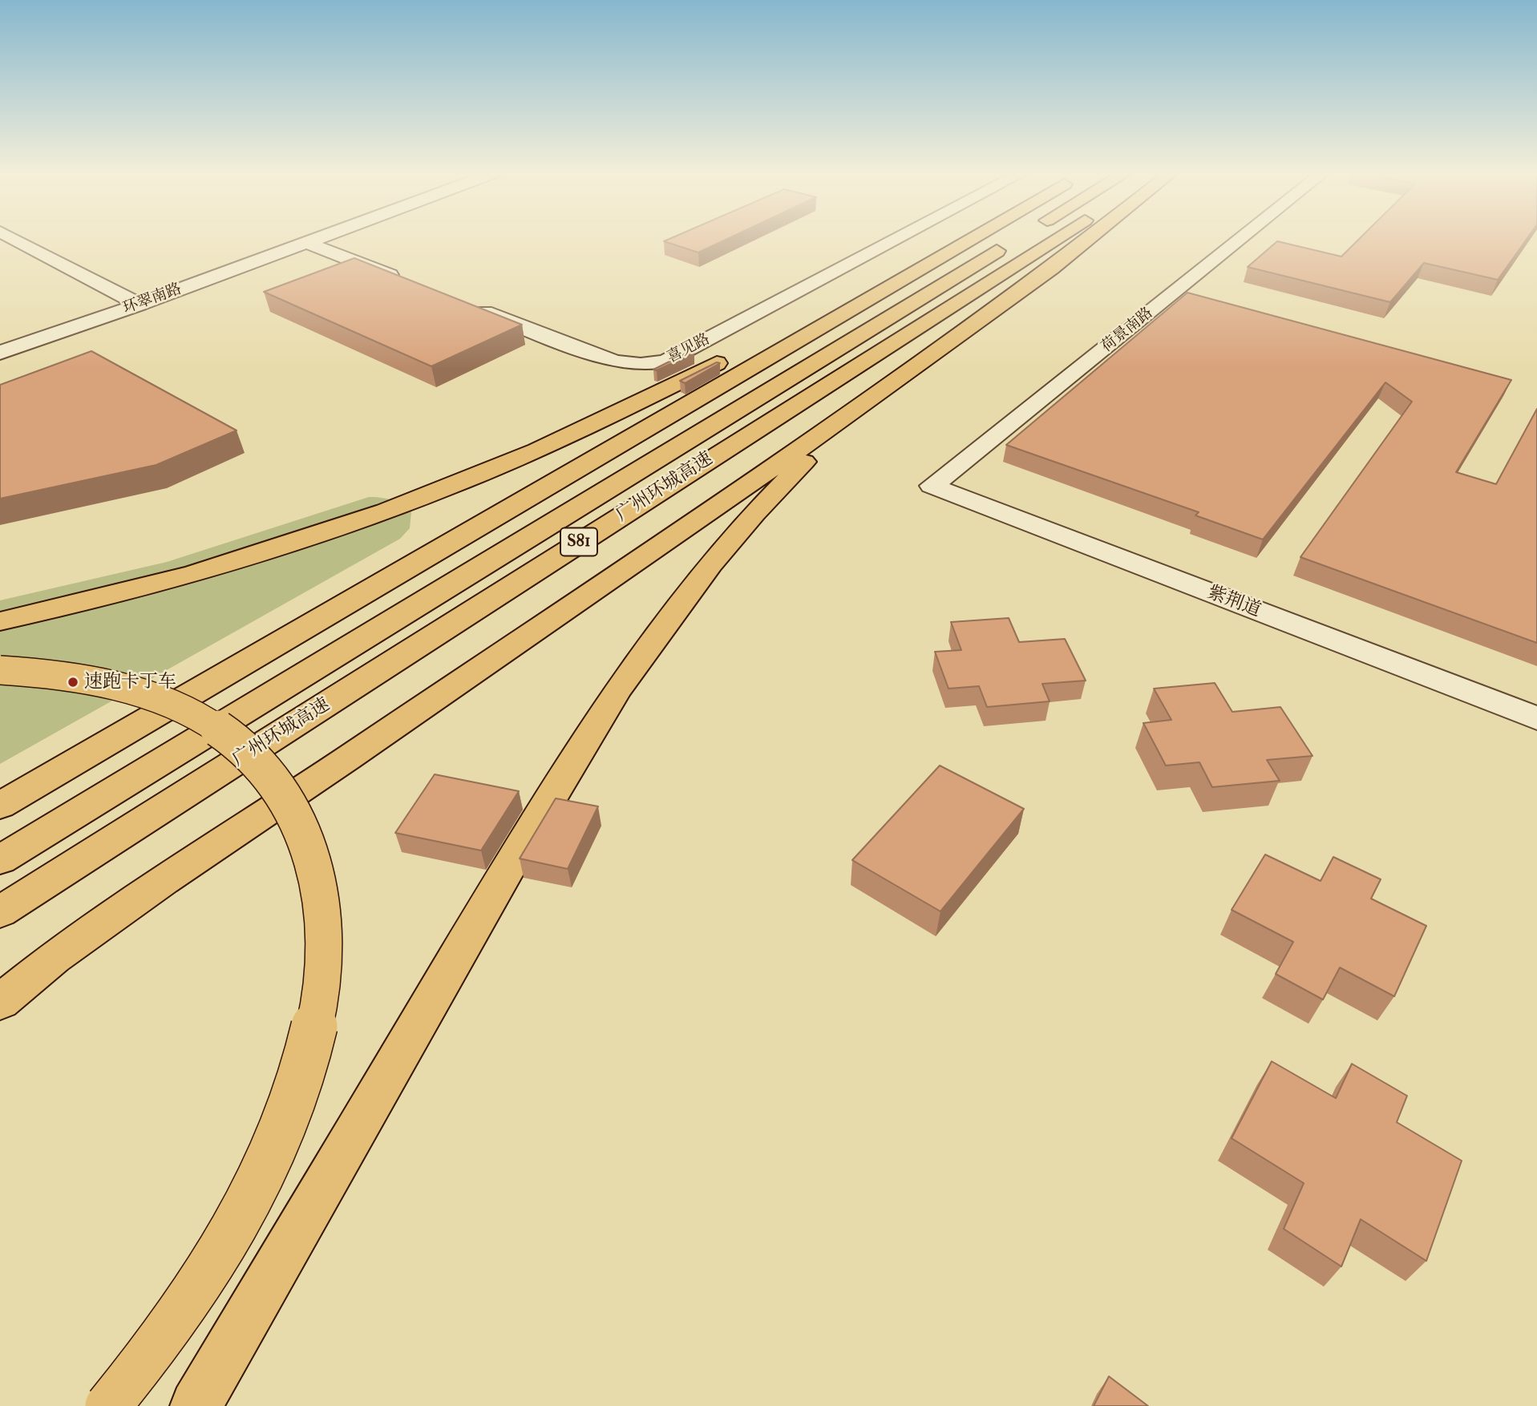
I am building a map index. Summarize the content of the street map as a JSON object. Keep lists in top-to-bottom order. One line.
{"streets":{"highway":["广州环城高速","S81"],"street":["环翠南路","荷景南路","喜见路","紫荆道"]},"crossings":[["荷景南路","紫荆道"]],"places":["速跑卡丁车"]}
